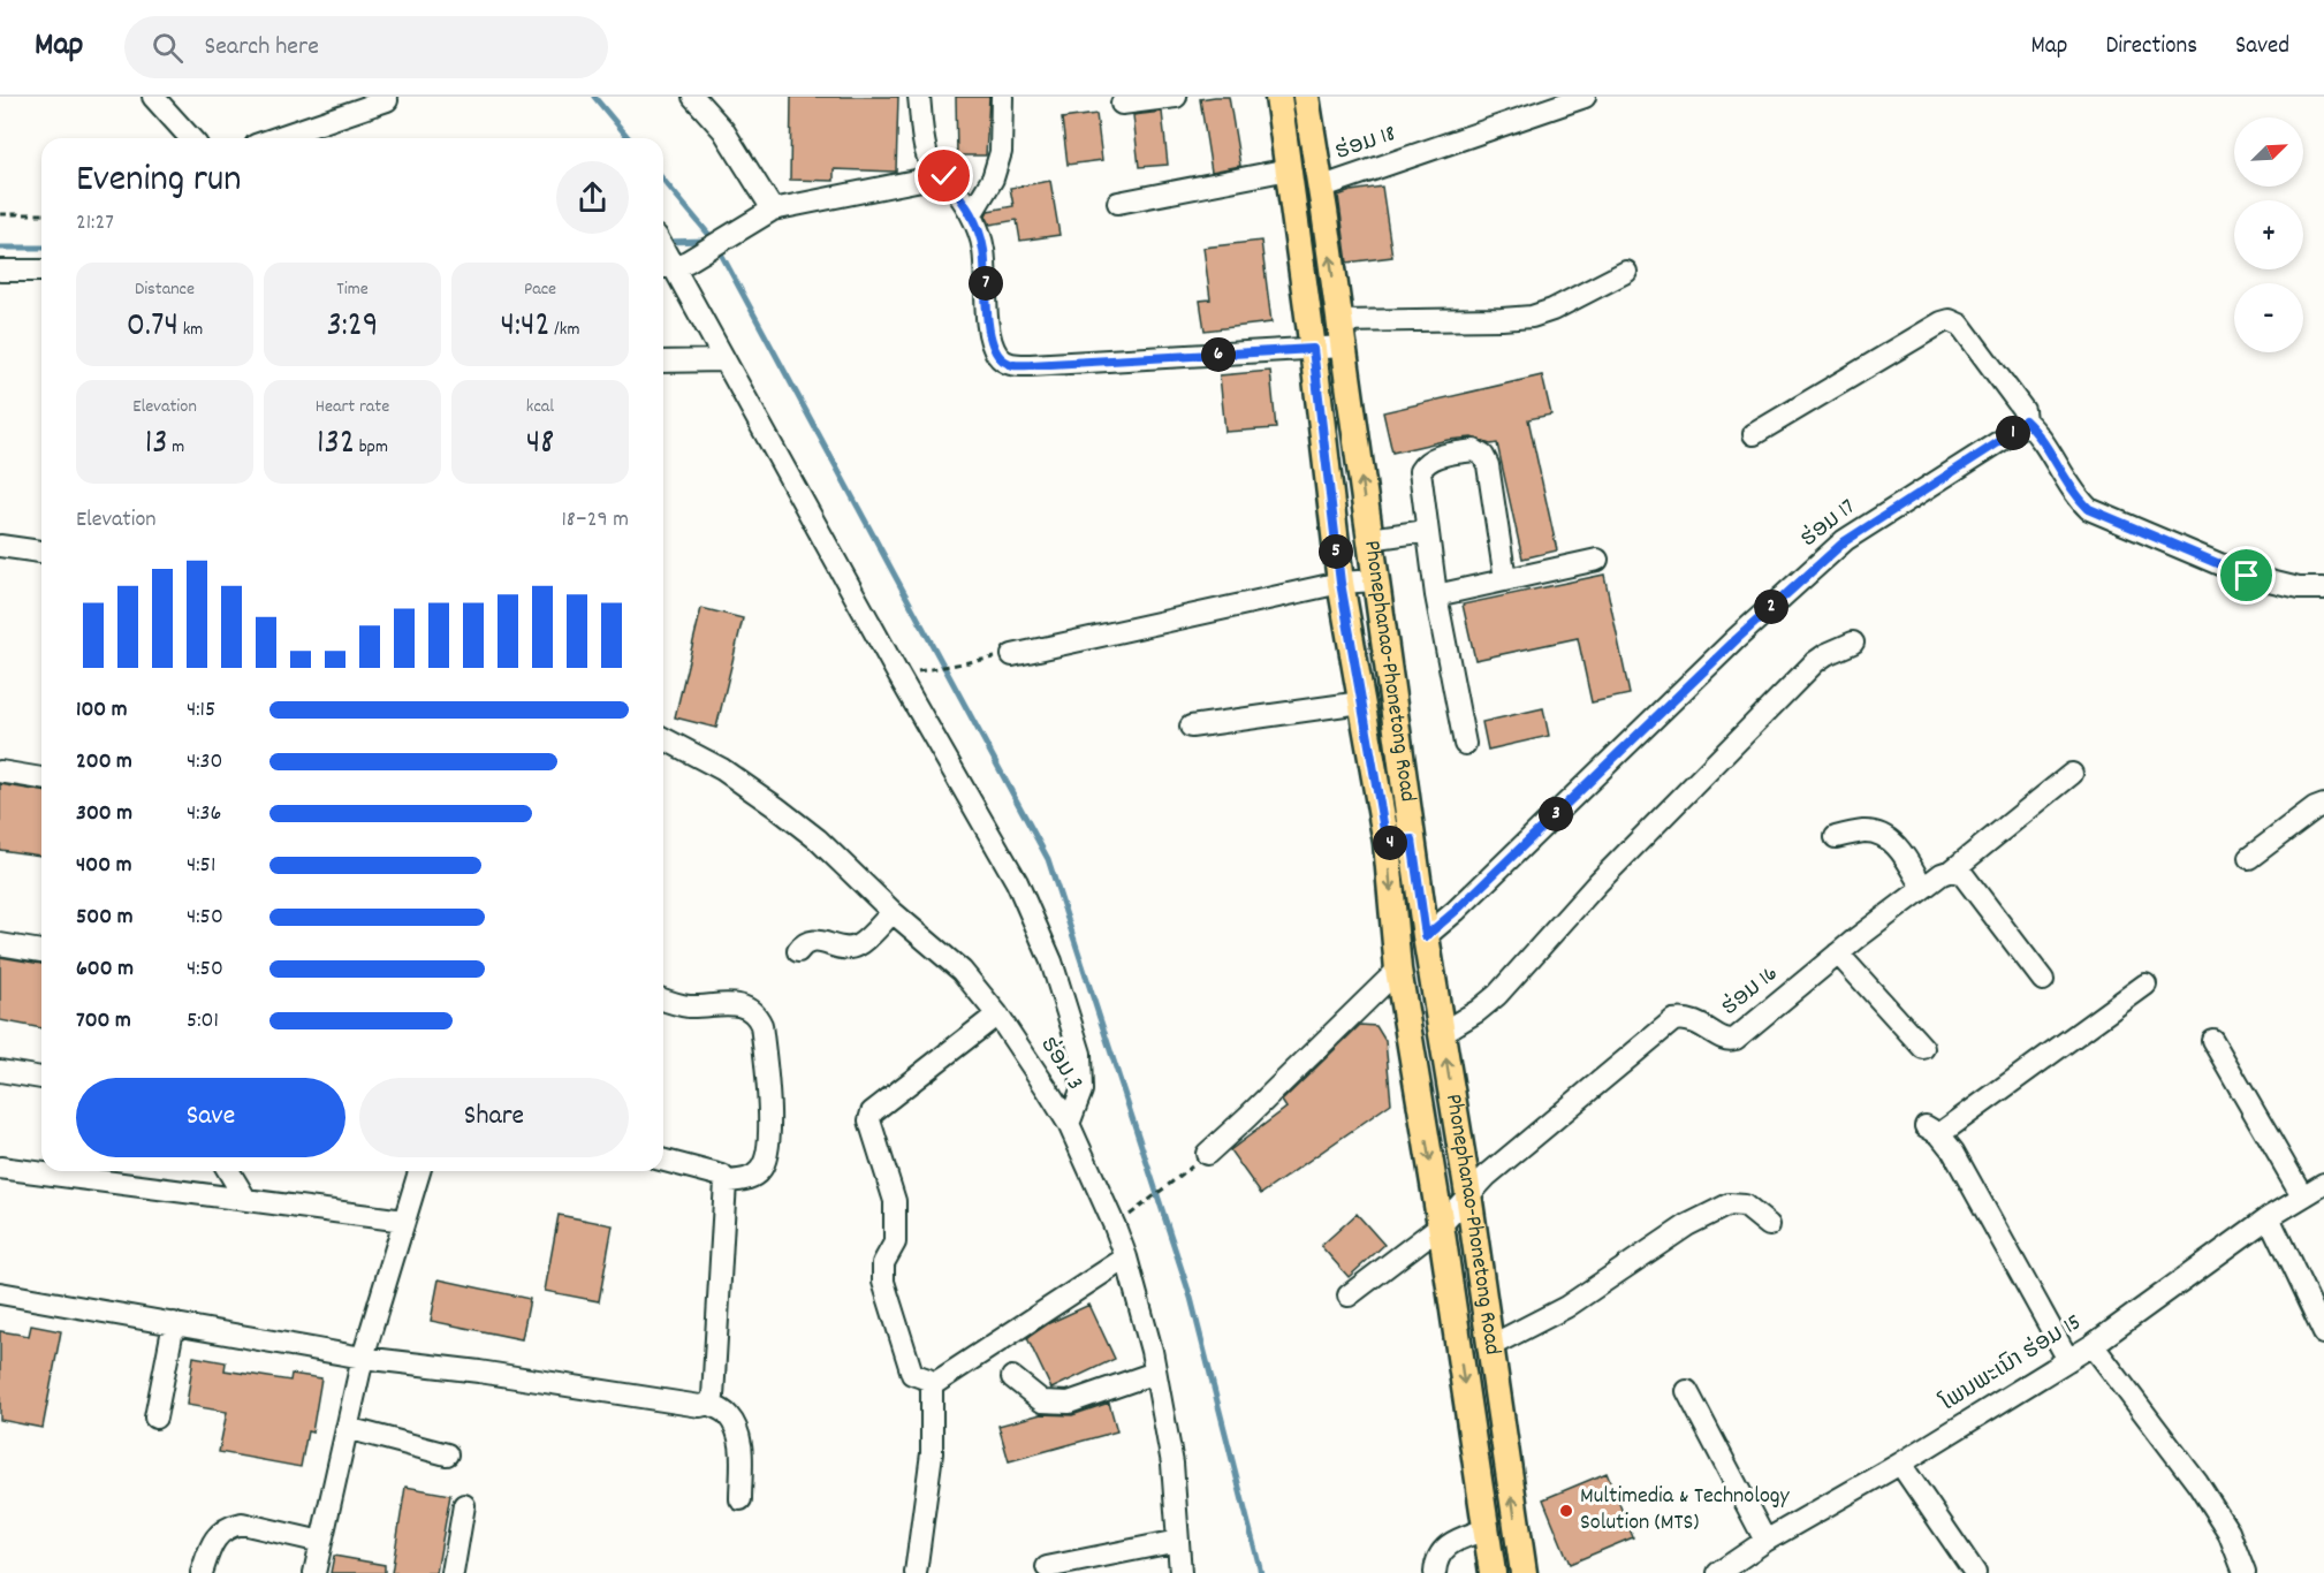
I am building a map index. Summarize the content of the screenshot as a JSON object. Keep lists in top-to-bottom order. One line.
{"streets":{"main road":["Phonephanao-Phonetong Road"],"street":["ຮ່ອມ 18","ຮ່ອມ 17","ຮ່ອມ 16","ຮ່ອມ 3","ໂພນພະເນົາ ຮ່ອມ 15"]},"crossings":[["ຮ່ອມ 18","Phonephanao-Phonetong Road"],["ຮ່ອມ 17","Phonephanao-Phonetong Road"],["Phonephanao-Phonetong Road","ຮ່ອມ 16"]],"places":["Multimedia & Technology Solution (MTS)"],"north":"top right","page":{"header":"Map","search":"Search here","nav":["Map","Directions","Saved"],"map_buttons":["+","−"],"heading":["Evening run","21:27"],"stats":[["Distance","0.74 km"],["Time","3:29"],["Pace","4:42 /km"],["Elevation","13 m"],["Heart rate","132 bpm"],["kcal","48"]],"pins":["7","6","1","5","2","3","4"],"chart":["Elevation","18–29 m"],"list":[{"name":"100 m","note":"4:15"},{"name":"200 m","note":"4:30"},{"name":"300 m","note":"4:36"},{"name":"400 m","note":"4:51"},{"name":"500 m","note":"4:50"},{"name":"600 m","note":"4:50"},{"name":"700 m","note":"5:01"}],"buttons":["Save","Share"]}}
